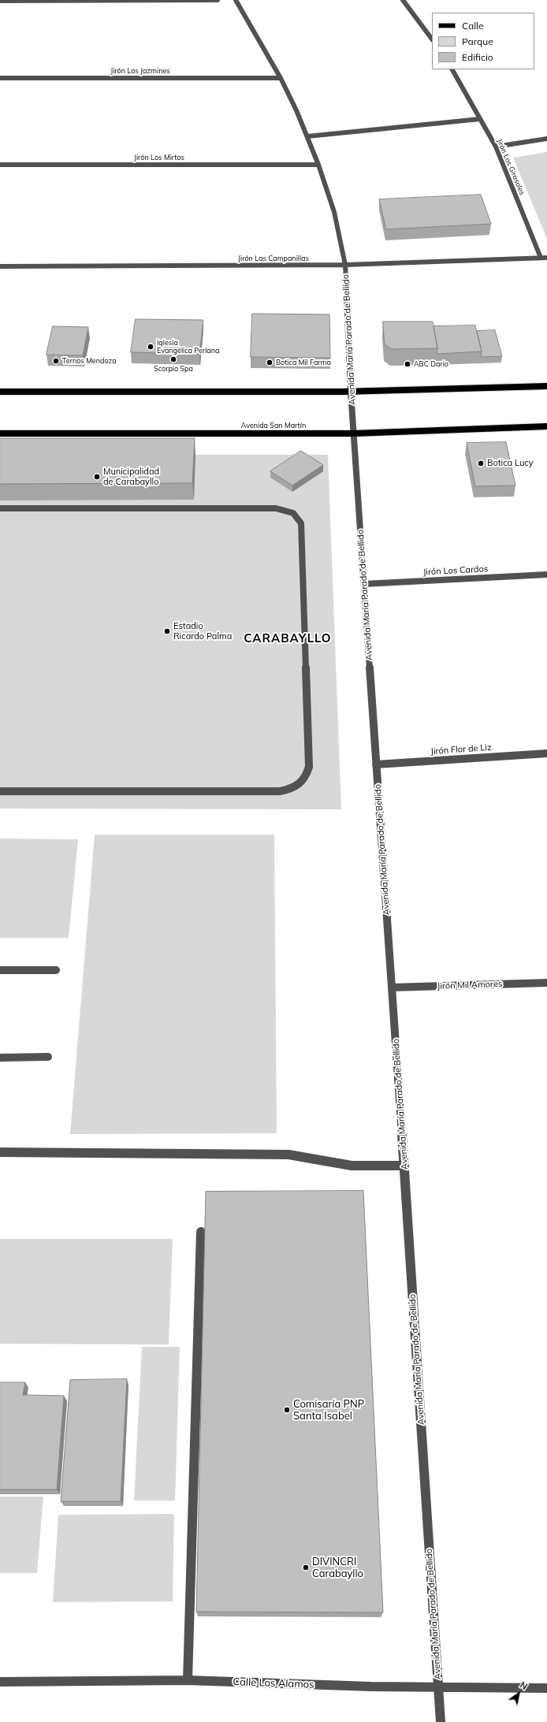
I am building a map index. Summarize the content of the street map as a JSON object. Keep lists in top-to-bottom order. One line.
{"streets":{"main road":["Avenida San Martín"],"street":["Jirón Los Jazmines","Jirón Los Mirtos","Jirón Los Girasoles","Jirón Las Campanillas","Avenida María Parado de Bellido","Jirón Los Cardos","Jirón Flor de Liz","Jirón Mil Amores","Calle Los Alamos"]},"crossings":[["Jirón Los Jazmines","Avenida María Parado de Bellido"],["Jirón Los Mirtos","Avenida María Parado de Bellido"],["Jirón Los Girasoles","Jirón Las Campanillas"],["Jirón Las Campanillas","Avenida María Parado de Bellido"],["Avenida María Parado de Bellido","Avenida San Martín"],["Avenida María Parado de Bellido","Jirón Los Cardos"],["Avenida María Parado de Bellido","Jirón Flor de Liz"],["Avenida María Parado de Bellido","Jirón Mil Amores"],["Avenida María Parado de Bellido","Calle Los Alamos"]],"districts":["CARABAYLLO"],"places":["Iglesia Evangélica Perlana","Scorpio Spa","Ternos Mendoza","Botica Mil Farma","ABC Dario","Botica Lucy","Municipalidad de Carabayllo","Estadio Ricardo Palma","Comisaría PNP Santa Isabel","DIVINCRI Carabayllo"],"legend":["Calle","Parque","Edificio"],"north":"top right"}
